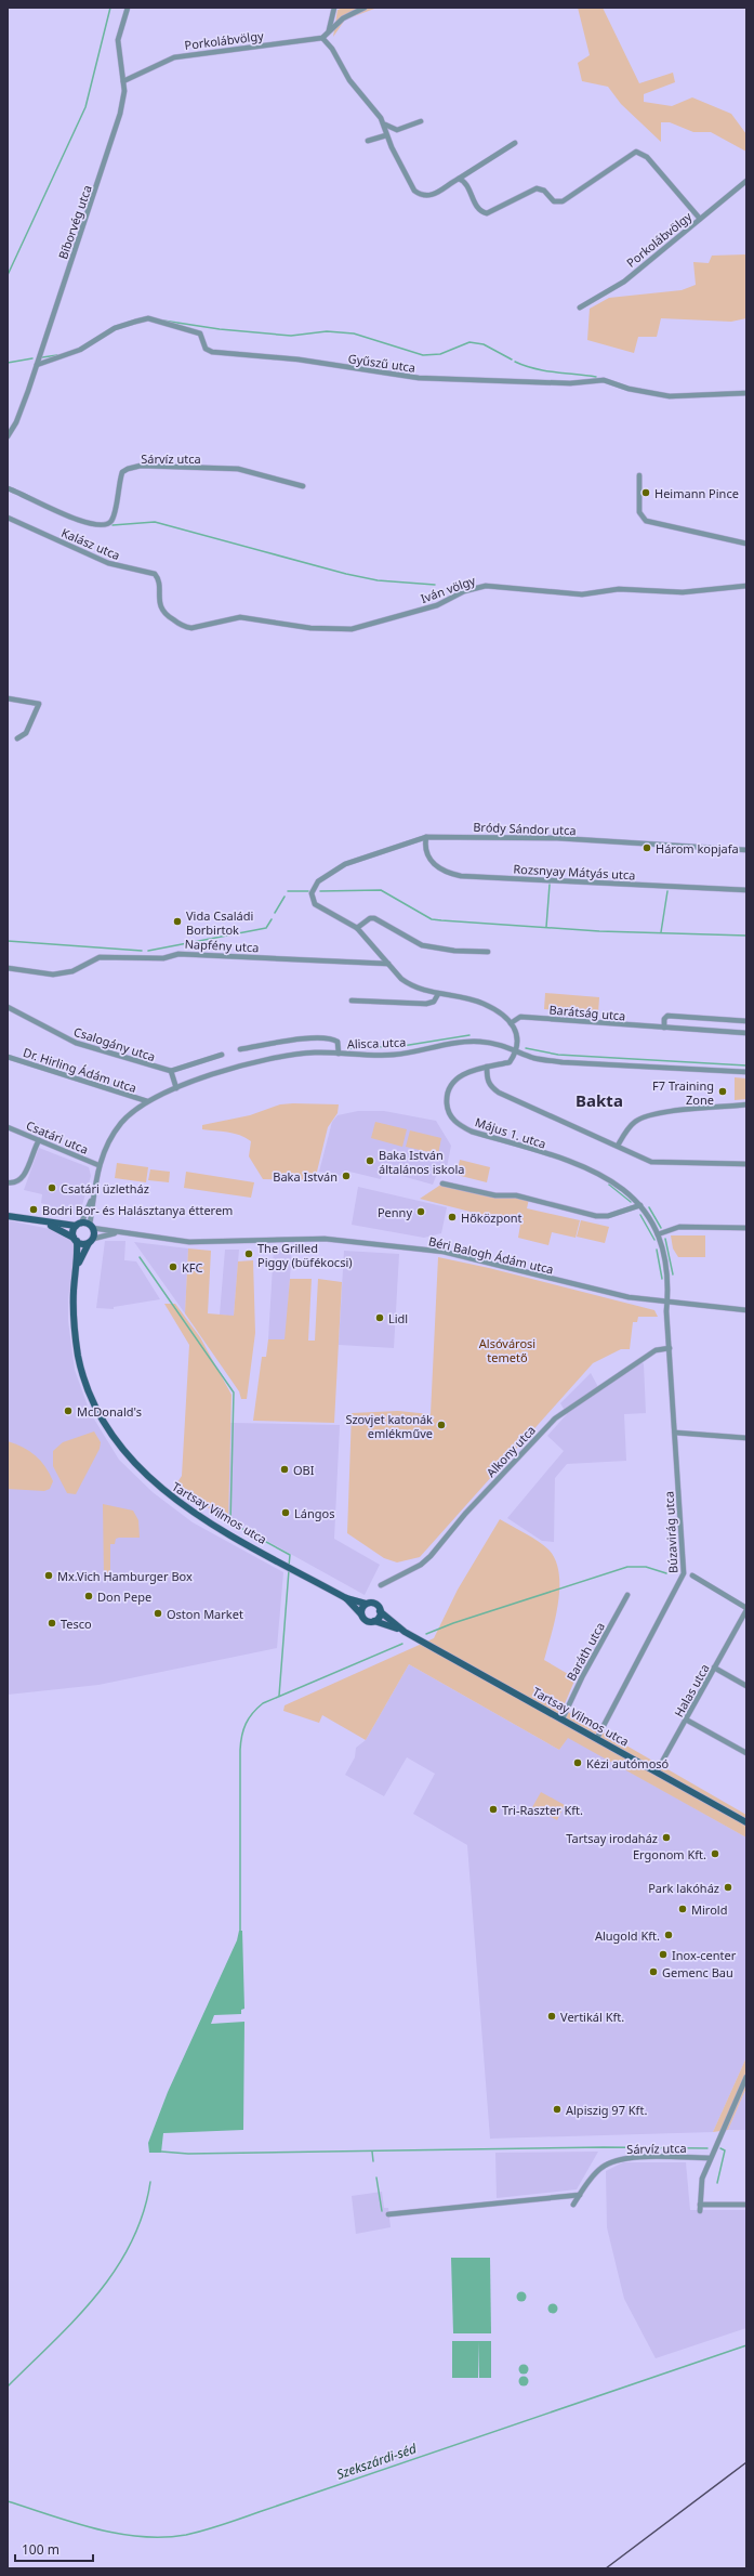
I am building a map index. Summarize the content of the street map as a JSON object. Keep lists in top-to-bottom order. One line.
{"streets":{"main road":["Tartsay Vilmos utca"],"street":["Porkolábvölgy","Bíborvég utca","Gyűszű utca","Sárvíz utca","Kalász utca","Iván völgy","Bródy Sándor utca","Rozsnyay Mátyás utca","Napfény utca","Barátság utca","Alisca utca","Csalogány utca","Dr. Hirling Ádám utca","Május 1. utca","Csatári utca","Béri Balogh Ádám utca","Alkony utca","Búzavirág utca","Baráth utca","Halas utca"]},"crossings":[["Porkolábvölgy","Bíborvég utca"],["Bíborvég utca","Gyűszű utca"],["Kalász utca","Iván völgy"],["Bródy Sándor utca","Rozsnyay Mátyás utca"],["Alisca utca","Dr. Hirling Ádám utca"],["Alisca utca","Május 1. utca"],["Alisca utca","Csatári utca"],["Alisca utca","Béri Balogh Ádám utca"],["Alisca utca","Tartsay Vilmos utca"],["Május 1. utca","Béri Balogh Ádám utca"],["Május 1. utca","Búzavirág utca"],["Béri Balogh Ádám utca","Búzavirág utca"],["Alkony utca","Búzavirág utca"],["Tartsay Vilmos utca","Búzavirág utca"],["Tartsay Vilmos utca","Baráth utca"],["Tartsay Vilmos utca","Halas utca"]],"districts":["Bakta"],"water":["Szekszárdi-séd"],"parks":["Alsóvárosi temető"],"places":["Heimann Pince","Három kopjafa","Vida Családi Borbirtok","F7 Training Zone","Baka István általános iskola","Baka István","Csatári üzletház","Bodri Bor- és Halásztanya étterem","Penny","Hőközpont","The Grilled Piggy (büfékocsi)","KFC","Lidl","McDonald's","Szovjet katonák emlékműve","OBI","Lángos","Mx.Vich Hamburger Box","Don Pepe","Oston Market","Tesco","Kézi autómosó","Tri-Raszter Kft.","Tartsay irodaház","Ergonom Kft.","Park lakóház","Mirold","Alugold Kft.","Inox-center","Gemenc Bau","Vertikál Kft.","Alpiszig 97 Kft."],"scale_bar":"100 m"}
